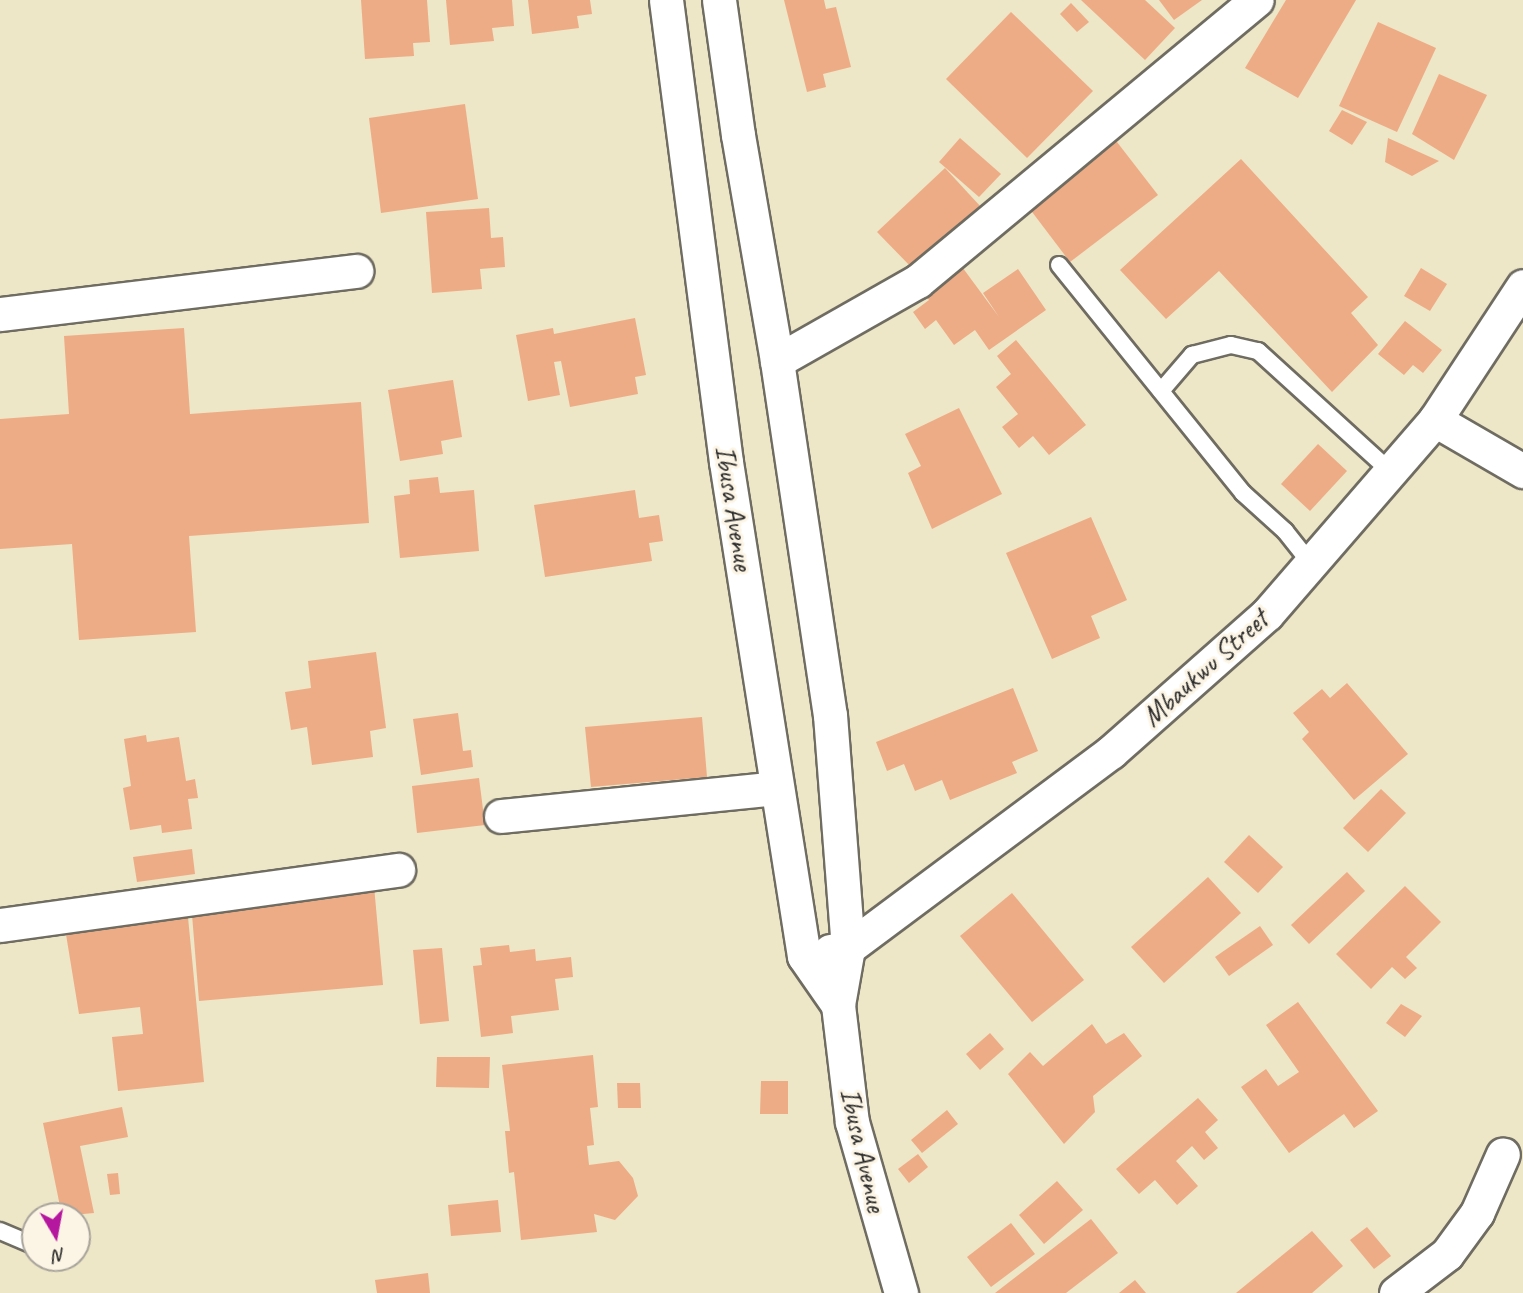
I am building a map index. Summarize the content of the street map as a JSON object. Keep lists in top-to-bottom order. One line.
{"streets":{"street":["Ibusa Avenue","Mbaukwu Street"]},"crossings":[["Ibusa Avenue","Mbaukwu Street"]],"north":"bottom"}
